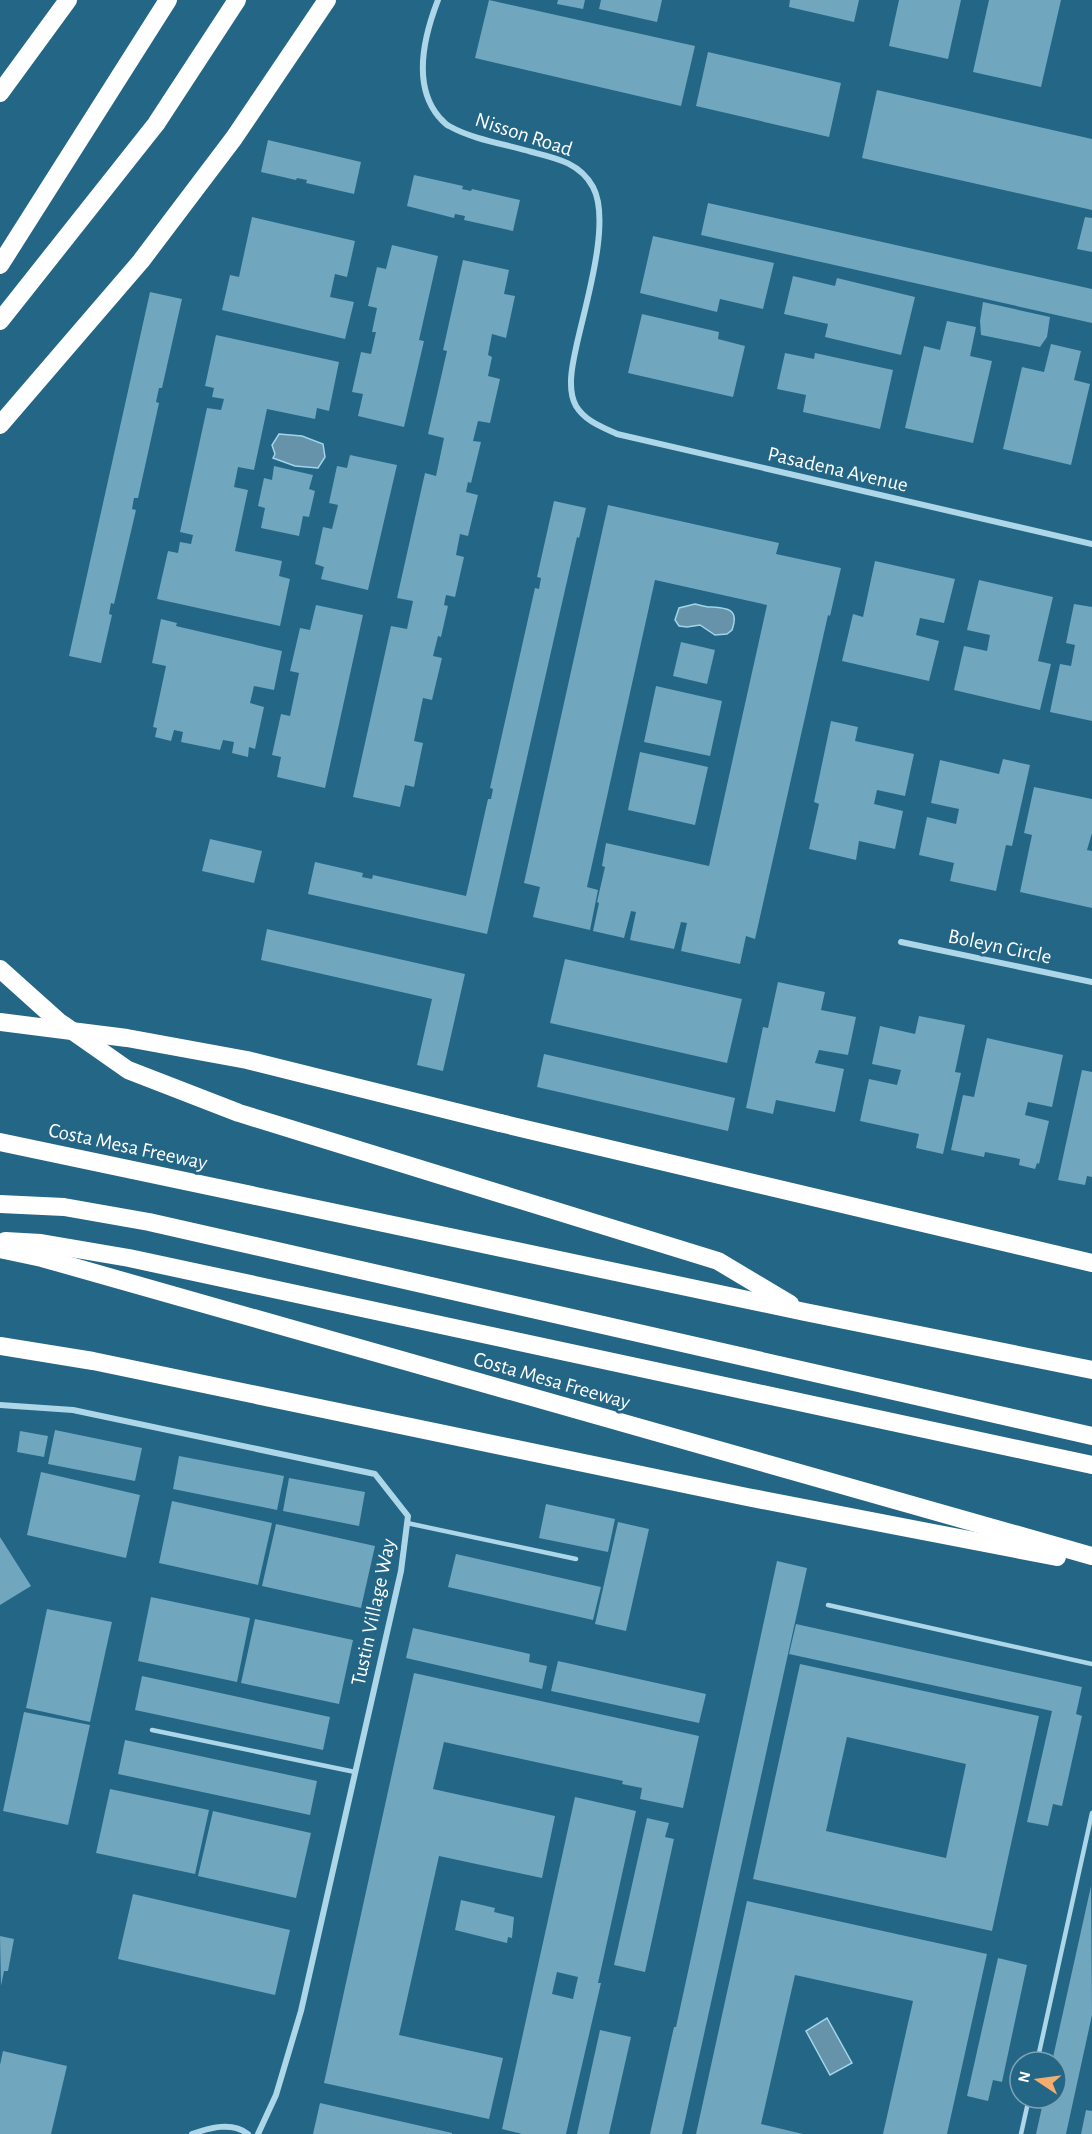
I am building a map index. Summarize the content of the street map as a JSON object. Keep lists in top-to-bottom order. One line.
{"streets":{"highway":["Costa Mesa Freeway"],"street":["Nisson Road","Pasadena Avenue","Boleyn Circle","Tustin Village Way"]},"crossings":[["Nisson Road","Pasadena Avenue"]],"north":"left"}
